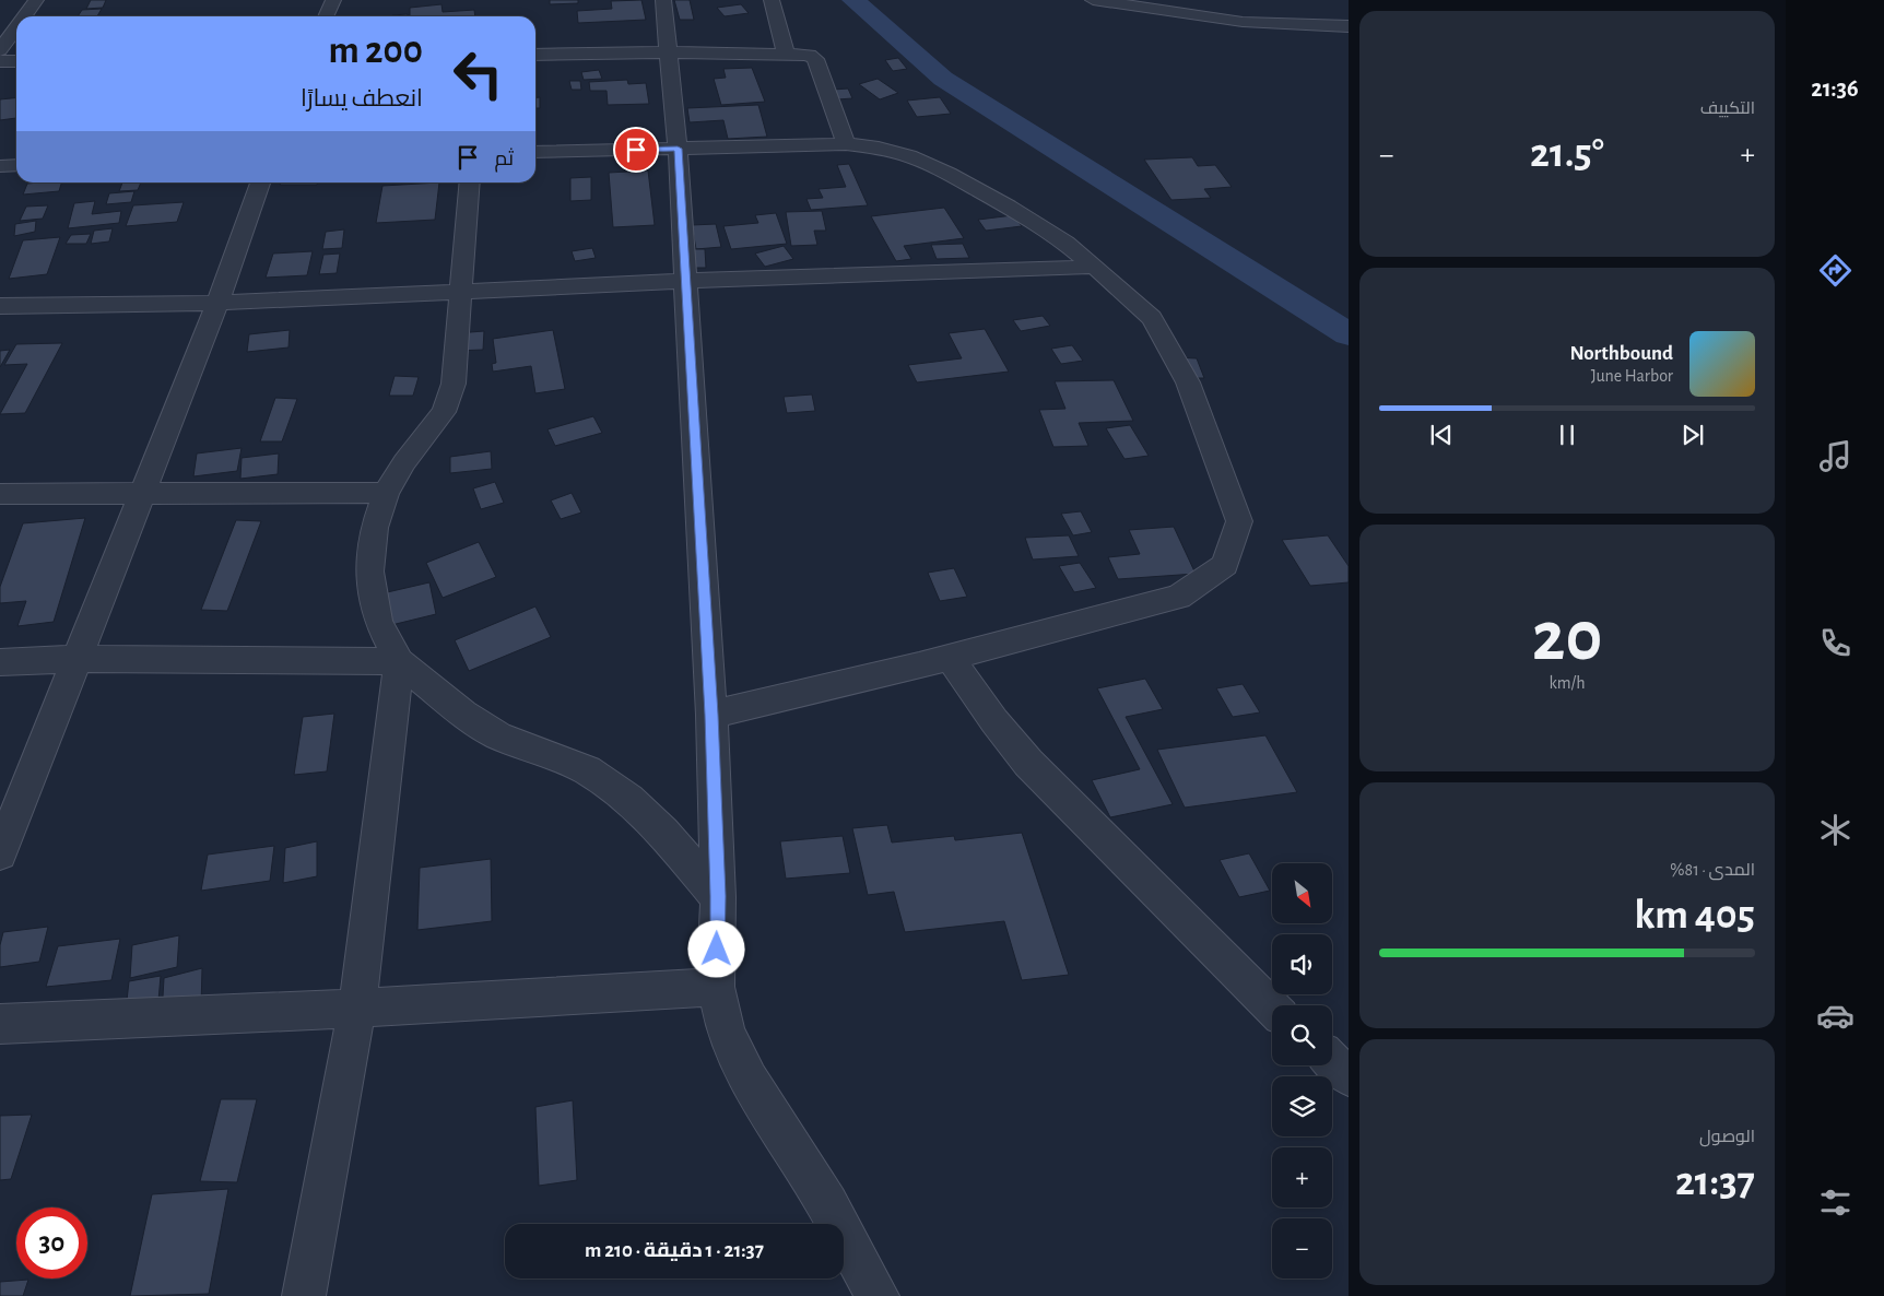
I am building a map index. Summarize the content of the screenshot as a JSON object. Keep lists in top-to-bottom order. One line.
{"north":"bottom right","page":{"tabs":"21:36","tile":["التكييف",["20","km/h"],["المدى · 81%","405 km"],["الوصول","21:37"]],"turn":["200 m","انعطف يسارًا"],"then":"ثم","heat":["−","21.5°","+"],"song":["Northbound","June Harbor"],"map_buttons":["+","−"],"limit":"30","trip":"21:37 · 1 دقيقة · 210 m"}}
